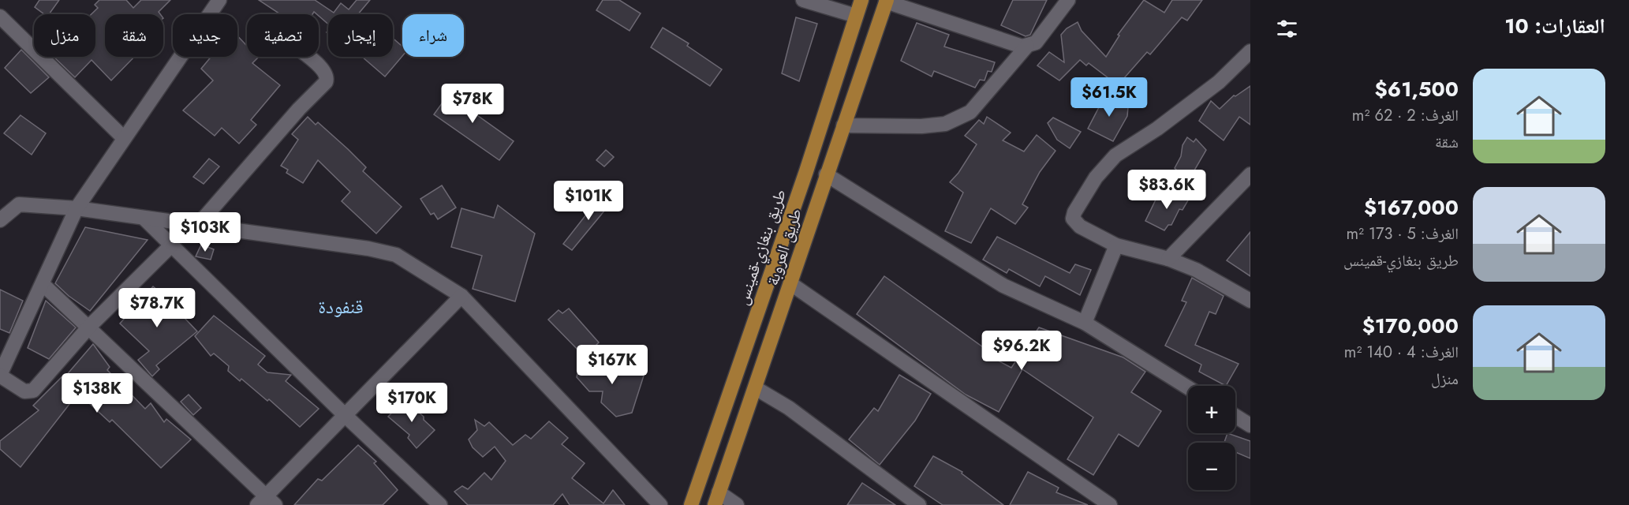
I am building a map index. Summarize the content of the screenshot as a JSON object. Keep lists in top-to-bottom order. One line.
{"streets":{"main road":["طريق بنغازي-قمينس","طريق العروبة"]},"districts":["قنفودة"],"page":{"heading":"العقارات: 10","chip":["شراء","إيجار","تصفية","جديد","شقة","منزل"],"list":[{"name":"$61,500","note":"الغرف: 2 · 62 m² · شقة"},{"name":"$167,000","note":"الغرف: 5 · 173 m² · طريق بنغازي-قمينس"},{"name":"$170,000","note":"الغرف: 4 · 140 m² · منزل"}],"price":["$61.5K","$78K","$83.6K","$101K","$103K","$78.7K","$96.2K","$167K","$138K","$170K"],"map_buttons":["+","−"]}}
